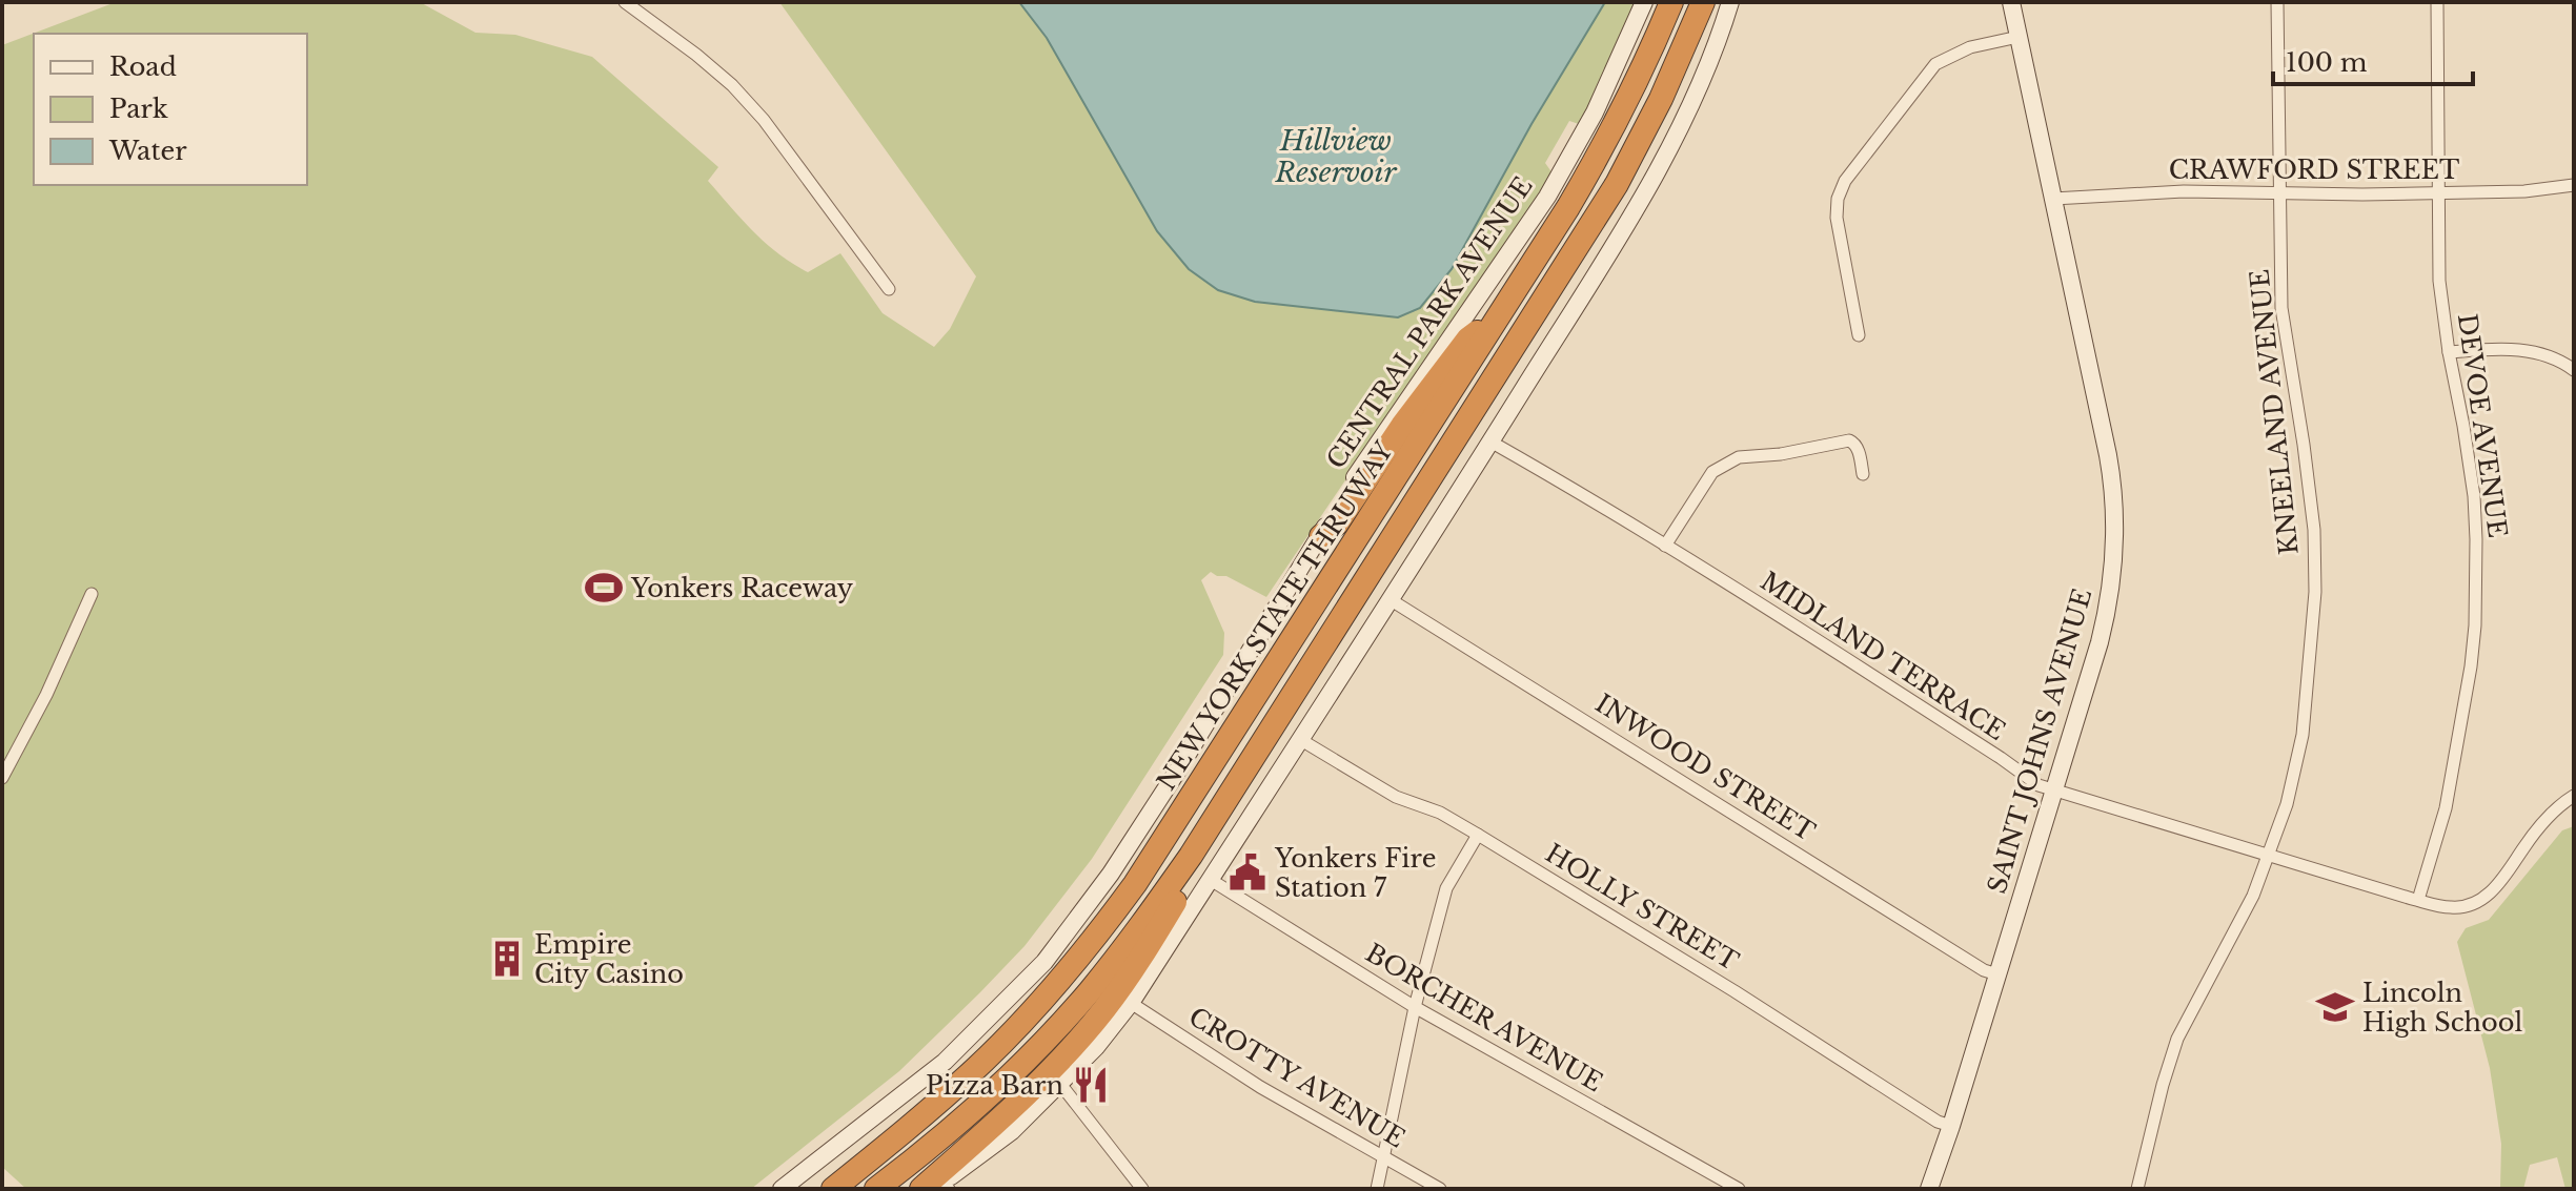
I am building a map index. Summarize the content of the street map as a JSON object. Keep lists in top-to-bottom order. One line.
{"streets":{"highway":["NEW YORK STATE THRUWAY"],"main road":["CENTRAL PARK AVENUE","SAINT JOHNS AVENUE"],"street":["CRAWFORD STREET","KNEELAND AVENUE","DEVOE AVENUE","MIDLAND TERRACE","INWOOD STREET","HOLLY STREET","BORCHER AVENUE","CROTTY AVENUE"]},"crossings":[["CRAWFORD STREET","KNEELAND AVENUE"],["CRAWFORD STREET","DEVOE AVENUE"],["CRAWFORD STREET","SAINT JOHNS AVENUE"],["KNEELAND AVENUE","MIDLAND TERRACE"],["DEVOE AVENUE","MIDLAND TERRACE"],["MIDLAND TERRACE","SAINT JOHNS AVENUE"],["SAINT JOHNS AVENUE","INWOOD STREET"],["SAINT JOHNS AVENUE","HOLLY STREET"]],"water":["Hillview Reservoir"],"places":{"sports":["Yonkers Raceway"],"public building":["Yonkers Fire Station 7"],"building":["Empire City Casino"],"school or university":["Lincoln High School"],"restaurant":["Pizza Barn"]},"legend":["Road","Park","Water"],"scale_bar":"100 m"}
